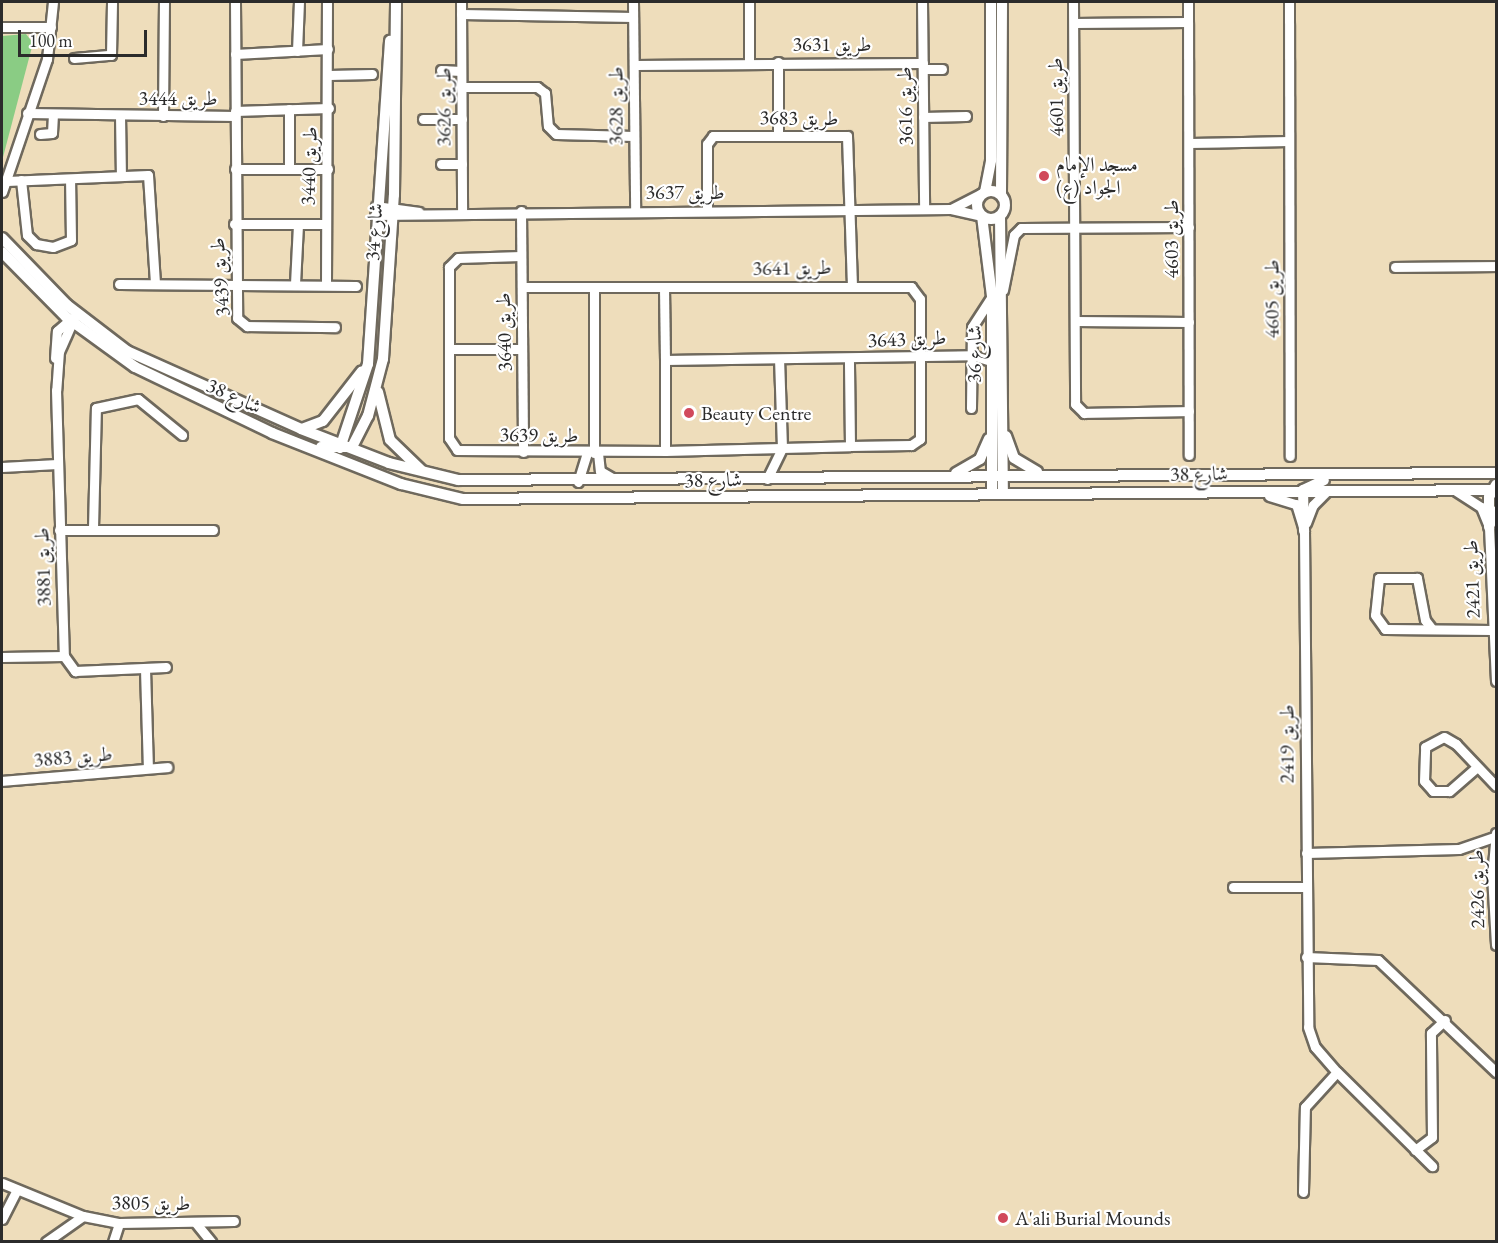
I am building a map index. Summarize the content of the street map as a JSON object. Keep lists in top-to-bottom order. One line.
{"streets":{"street":["طريق 3631","طريق 4601","طريق 3444","طريق 3628","طريق 3616","طريق 3626","طريق 3683","طريق 3440","طريق 3637","شارع 34","طريق 4603","طريق 3641","طريق 3439","طريق 4605","طريق 3640","طريق 3643","شارع 36","شارع 38","طريق 3639","طريق 3881","طريق 2421","طريق 2419","طريق 3883","طريق 2426","طريق 3805"]},"crossings":[["طريق 3631","طريق 3628"],["طريق 3631","طريق 3616"],["طريق 3631","طريق 3683"],["طريق 4601","طريق 4603"],["طريق 3444","طريق 3440"],["طريق 3444","طريق 3439"],["طريق 3628","طريق 3637"],["طريق 3616","طريق 3637"],["طريق 3626","طريق 3637"],["طريق 3683","طريق 3637"],["طريق 3683","طريق 3641"],["طريق 3637","شارع 34"],["طريق 3637","طريق 3640"],["طريق 3637","شارع 36"],["شارع 34","شارع 38"],["طريق 3641","طريق 3640"],["طريق 3641","طريق 3643"],["طريق 3641","طريق 3639"],["طريق 3640","طريق 3639"],["طريق 3643","شارع 36"],["شارع 36","شارع 38"],["شارع 38","طريق 3881"],["شارع 38","طريق 2421"],["شارع 38","طريق 2419"]],"places":["مسجد الإمام الجواد (ع)","Beauty Centre","A'ali Burial Mounds"],"scale_bar":"100 m"}
